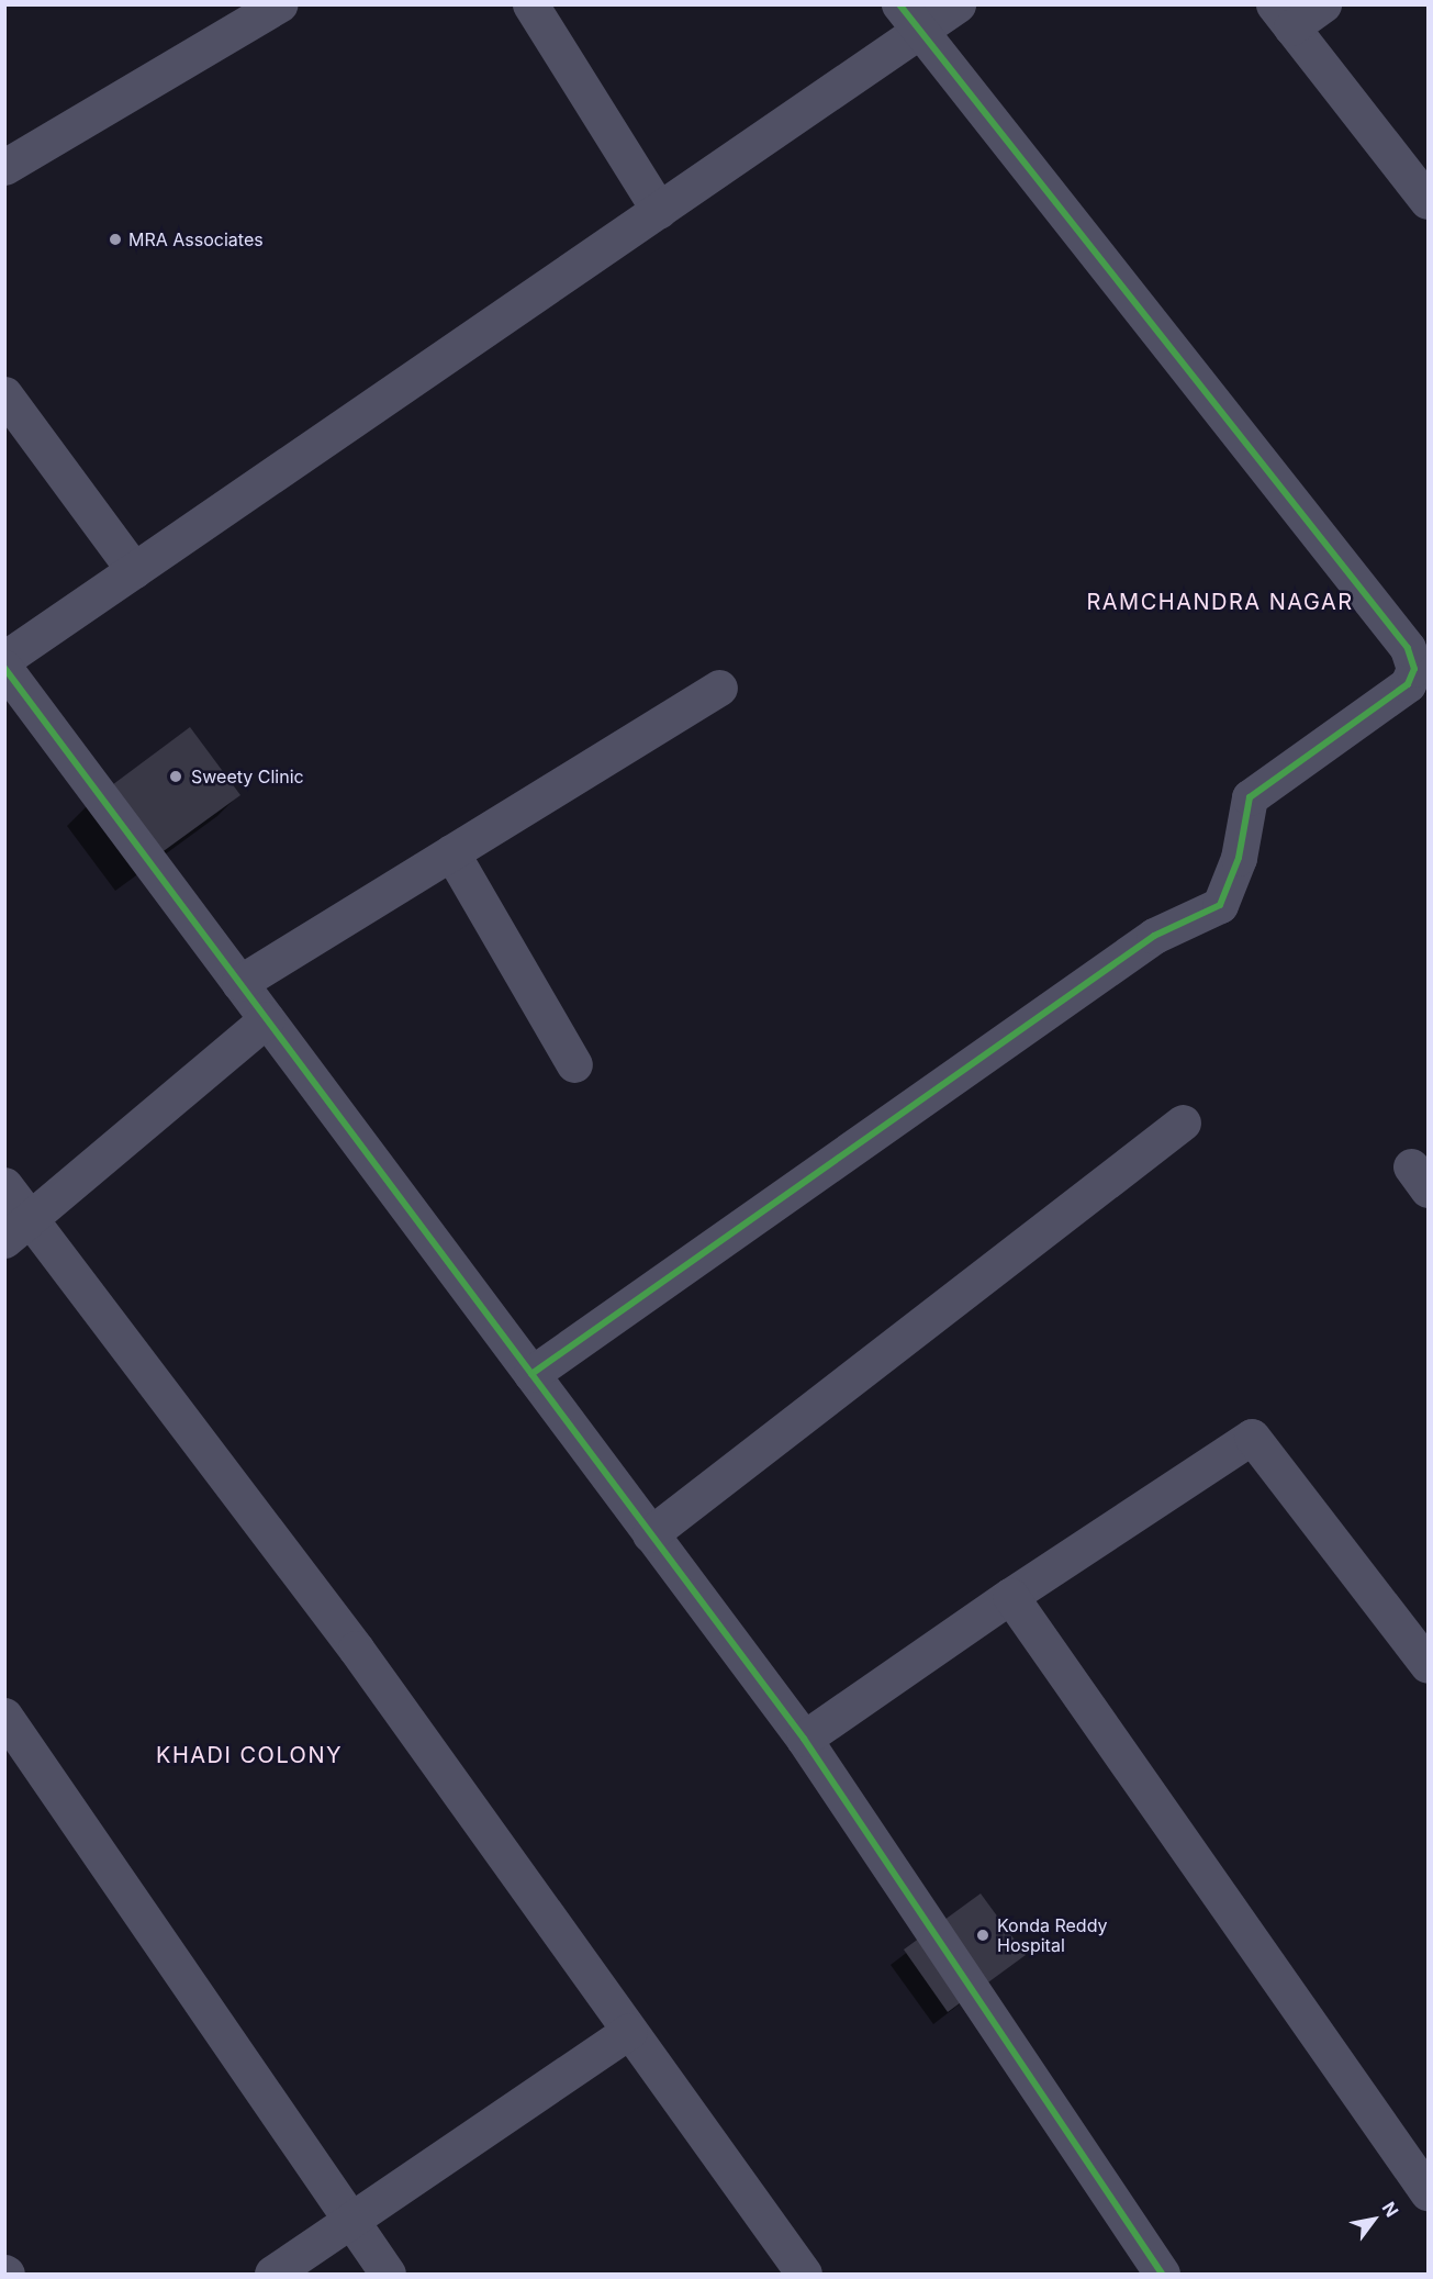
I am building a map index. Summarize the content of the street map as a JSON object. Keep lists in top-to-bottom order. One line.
{"districts":["RAMCHANDRA NAGAR","KHADI COLONY"],"places":["MRA Associates","Sweety Clinic","Konda Reddy Hospital"],"north":"top right"}
